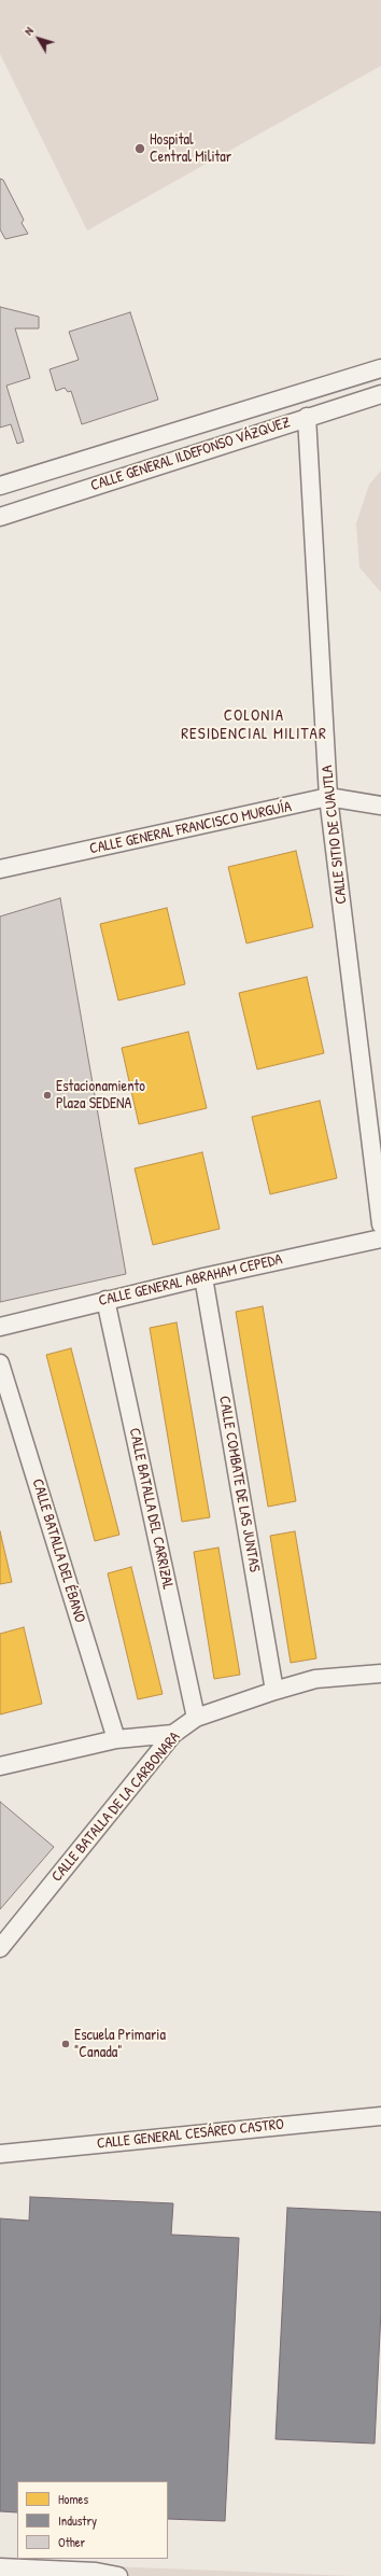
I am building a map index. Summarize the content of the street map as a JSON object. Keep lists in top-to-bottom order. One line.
{"streets":{"street":["CALLE GENERAL ILDEFONSO VÁZQUEZ","CALLE GENERAL FRANCISCO MURGUÍA","CALLE SITIO DE CUAUTLA","CALLE GENERAL ABRAHAM CEPEDA","CALLE COMBATE DE LAS JUNTAS","CALLE BATALLA DEL CARRIZAL","CALLE BATALLA DEL ÉBANO","CALLE BATALLA DE LA CARBONARA","CALLE GENERAL CESÁREO CASTRO"]},"crossings":[["CALLE GENERAL ILDEFONSO VÁZQUEZ","CALLE SITIO DE CUAUTLA"],["CALLE GENERAL FRANCISCO MURGUÍA","CALLE SITIO DE CUAUTLA"],["CALLE GENERAL ABRAHAM CEPEDA","CALLE COMBATE DE LAS JUNTAS"],["CALLE GENERAL ABRAHAM CEPEDA","CALLE BATALLA DEL CARRIZAL"],["CALLE COMBATE DE LAS JUNTAS","CALLE BATALLA DE LA CARBONARA"],["CALLE BATALLA DEL CARRIZAL","CALLE BATALLA DE LA CARBONARA"]],"districts":["COLONIA RESIDENCIAL MILITAR"],"places":["Hospital Central Militar","Estacionamiento Plaza SEDENA","Escuela Primaria \"Canada\""],"legend":["Homes","Industry","Other"],"north":"top left"}
